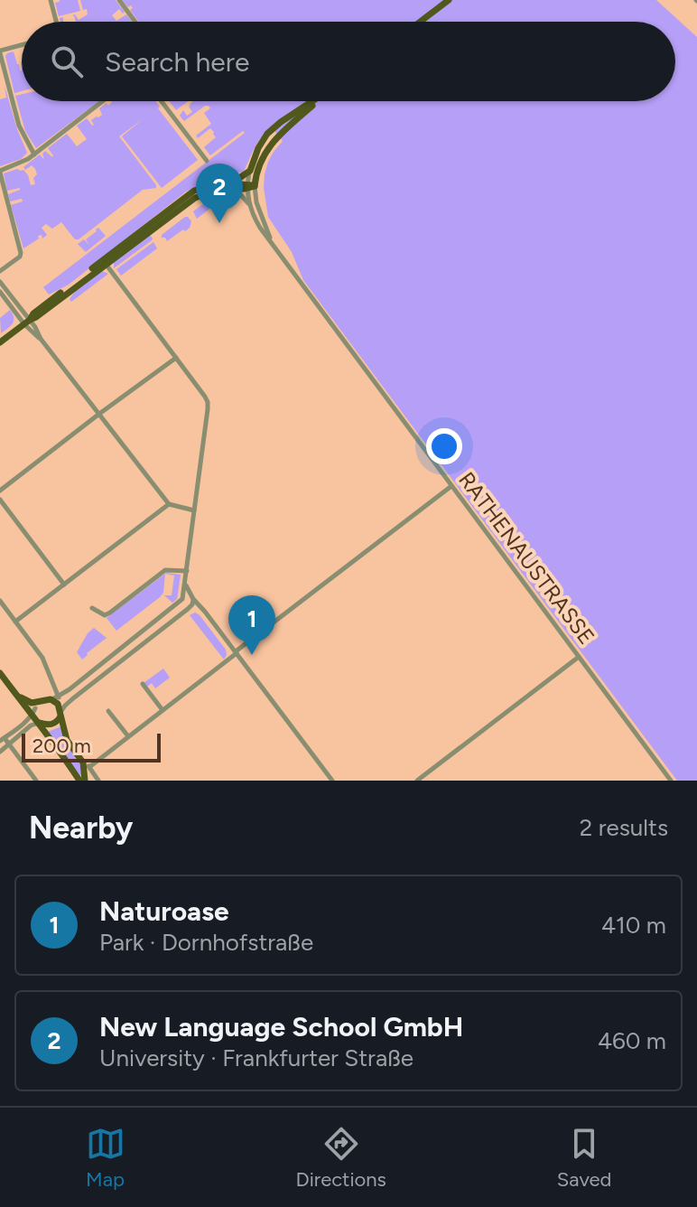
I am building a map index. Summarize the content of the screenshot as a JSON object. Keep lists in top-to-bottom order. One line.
{"streets":{"street":["RATHENAUSTRASSE"]},"scale_bar":"200 m","page":{"search":"Search here","pins":["2","1"],"scale":"200 m","heading":["Nearby","2 results"],"list":[{"mark":"1","name":"Naturoase","note":"Park · Dornhofstraße","value":"410 m"},{"mark":"2","name":"New Language School GmbH","note":"University · Frankfurter Straße","value":"460 m"}],"nav":["Map","Directions","Saved"]}}
